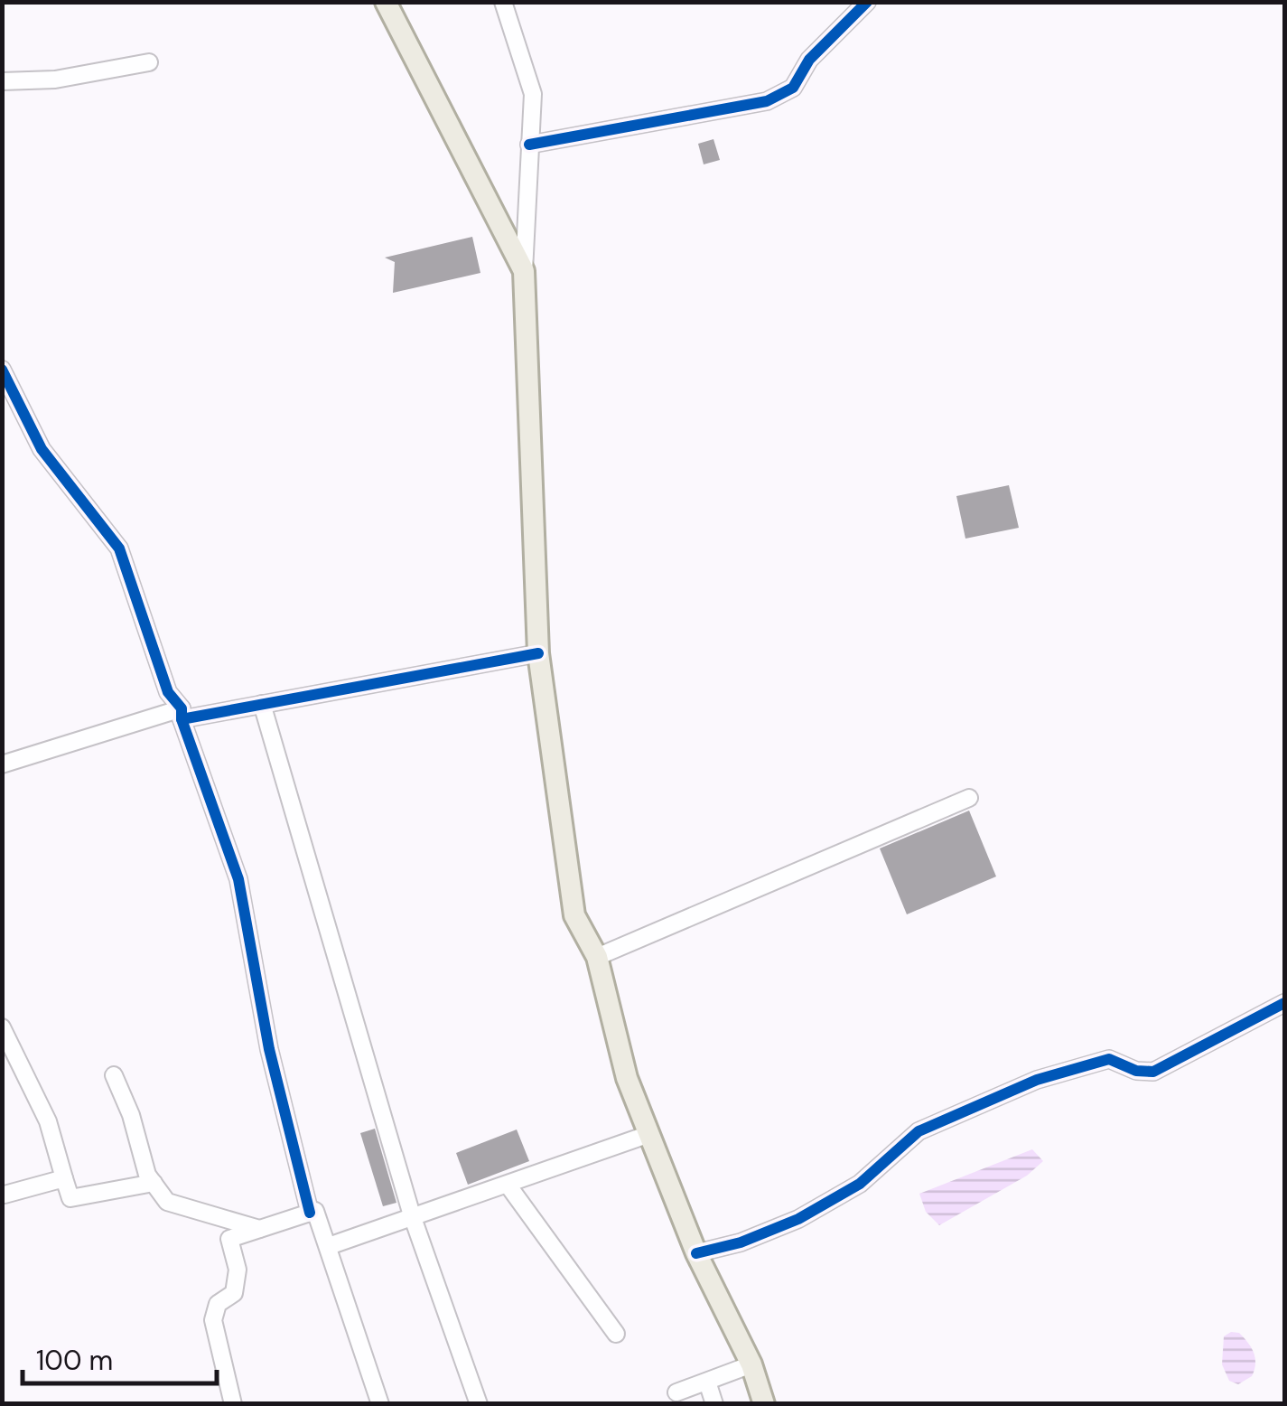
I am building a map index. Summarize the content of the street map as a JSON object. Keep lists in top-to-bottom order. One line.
{"scale_bar":"100 m"}
